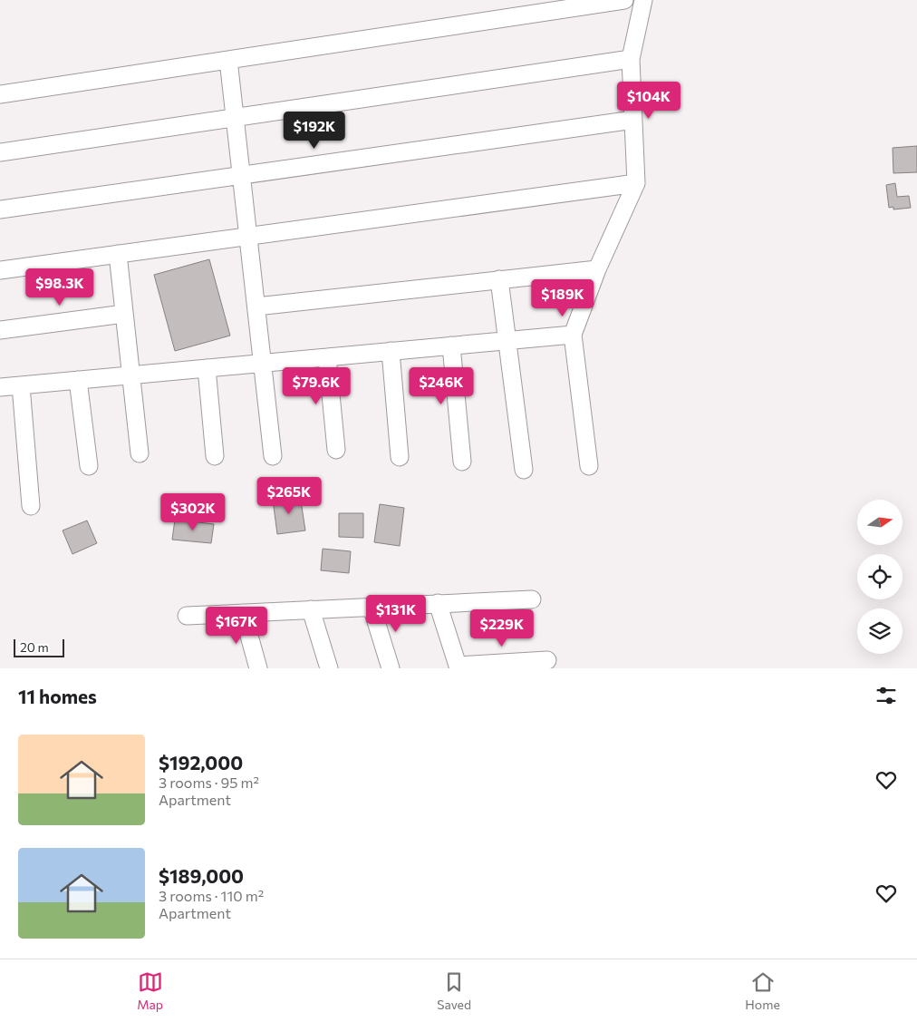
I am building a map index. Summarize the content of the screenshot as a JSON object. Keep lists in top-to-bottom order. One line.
{"scale_bar":"20 m","north":"right","page":{"price":["$104K","$192K","$98.3K","$189K","$79.6K","$246K","$265K","$302K","$131K","$167K","$229K"],"scale":"20 m","heading":"11 homes","list":[{"name":"$192,000","note":"3 rooms · 95 m² · Apartment"},{"name":"$189,000","note":"3 rooms · 110 m² · Apartment"}],"tabs":["Map","Saved","Home"]}}
